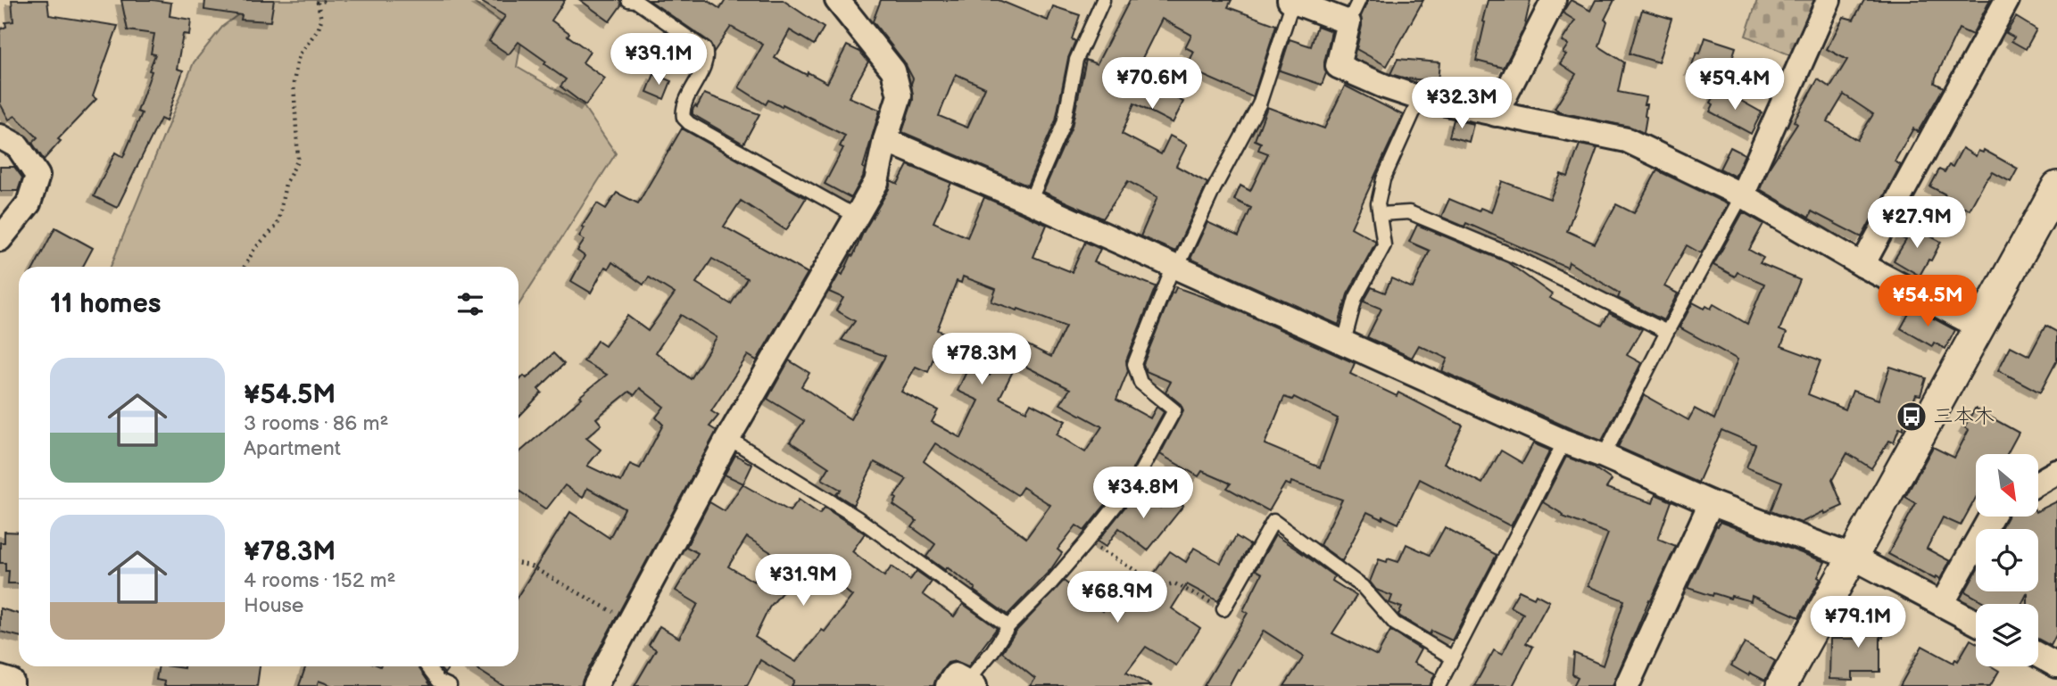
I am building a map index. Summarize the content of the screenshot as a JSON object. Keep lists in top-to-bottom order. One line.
{"places":{"bus stop":["三本木"]},"north":"bottom right","page":{"price":["¥39.1M","¥70.6M","¥59.4M","¥32.3M","¥27.9M","¥54.5M","¥78.3M","¥34.8M","¥31.9M","¥68.9M","¥79.1M"],"heading":"11 homes","list":[{"name":"¥54.5M","note":"3 rooms · 86 m² · Apartment"},{"name":"¥78.3M","note":"4 rooms · 152 m² · House"}]}}
